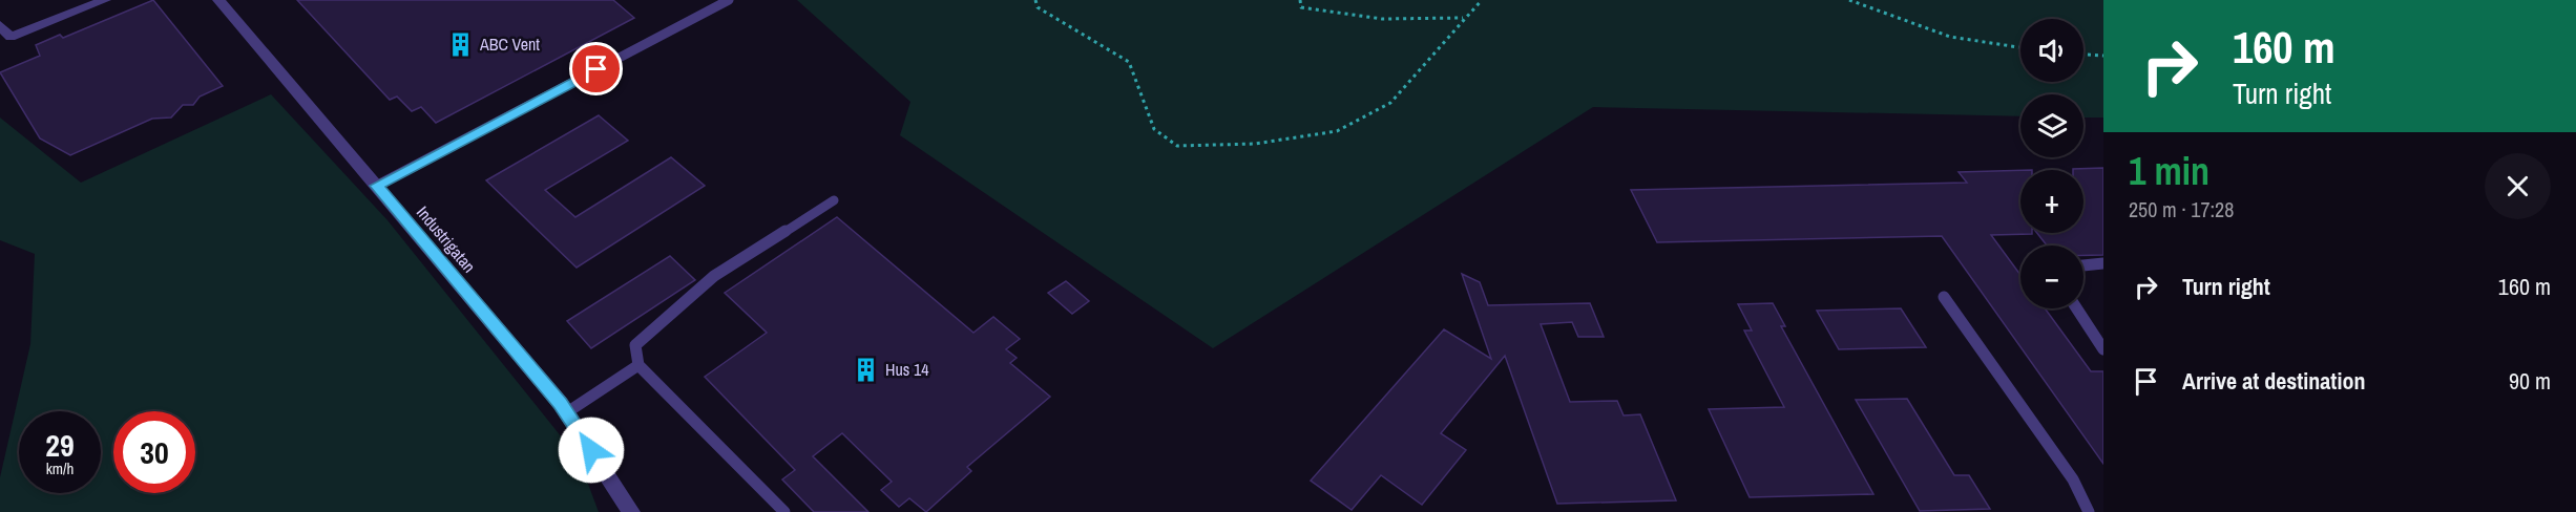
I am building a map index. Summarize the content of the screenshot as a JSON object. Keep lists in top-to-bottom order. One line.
{"streets":{"street":["Industrigatan"]},"places":{"building":["ABC Vent","Hus 14"]},"page":{"turn":["160 m","Turn right"],"map_buttons":["+","−"],"heading":["1 min","250 m · 17:28"],"list":[{"name":"Turn right","value":"160 m"},{"name":"Arrive at destination","value":"90 m"}],"speed":"29 km/h","limit":"30"}}
